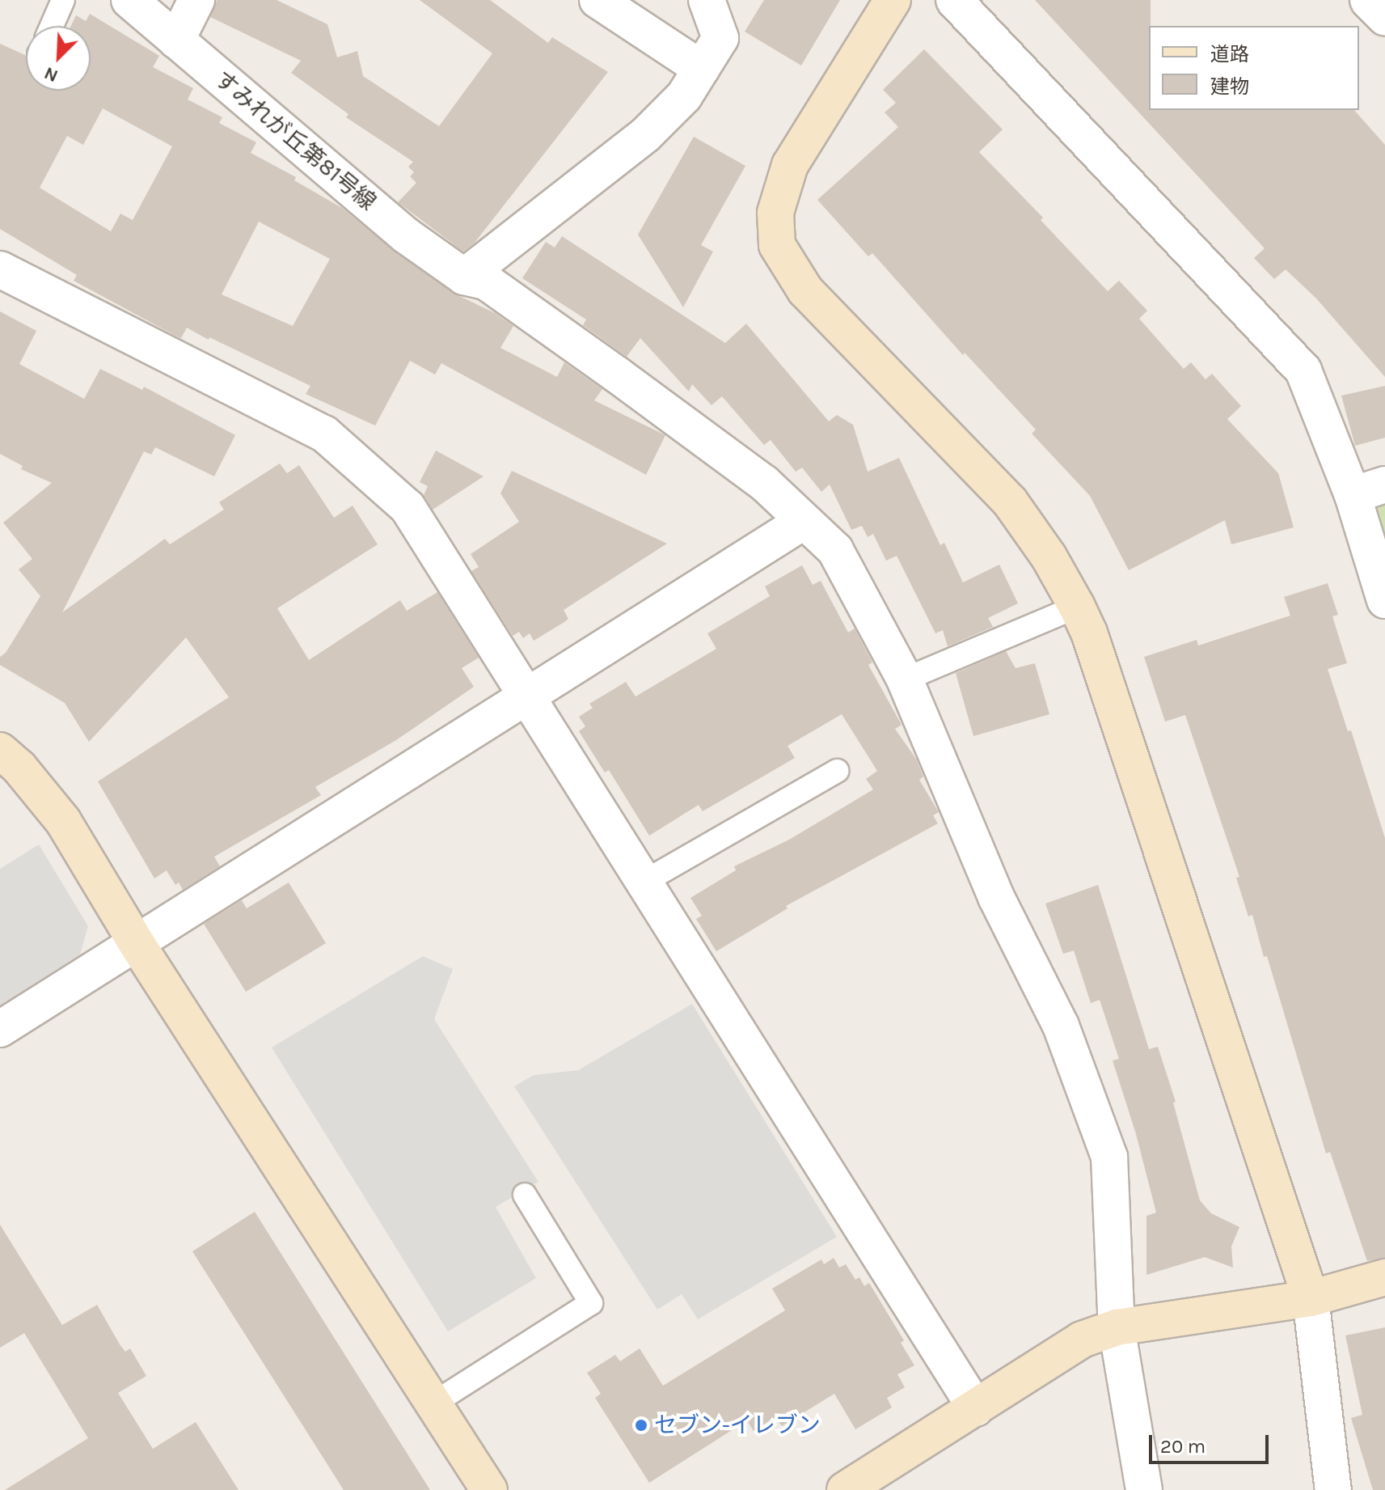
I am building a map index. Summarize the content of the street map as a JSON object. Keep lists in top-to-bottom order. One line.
{"streets":{"street":["すみれが丘第81号線"]},"places":["セブン-イレブン"],"legend":["道路","建物"],"scale_bar":"20 m","north":"bottom left"}
